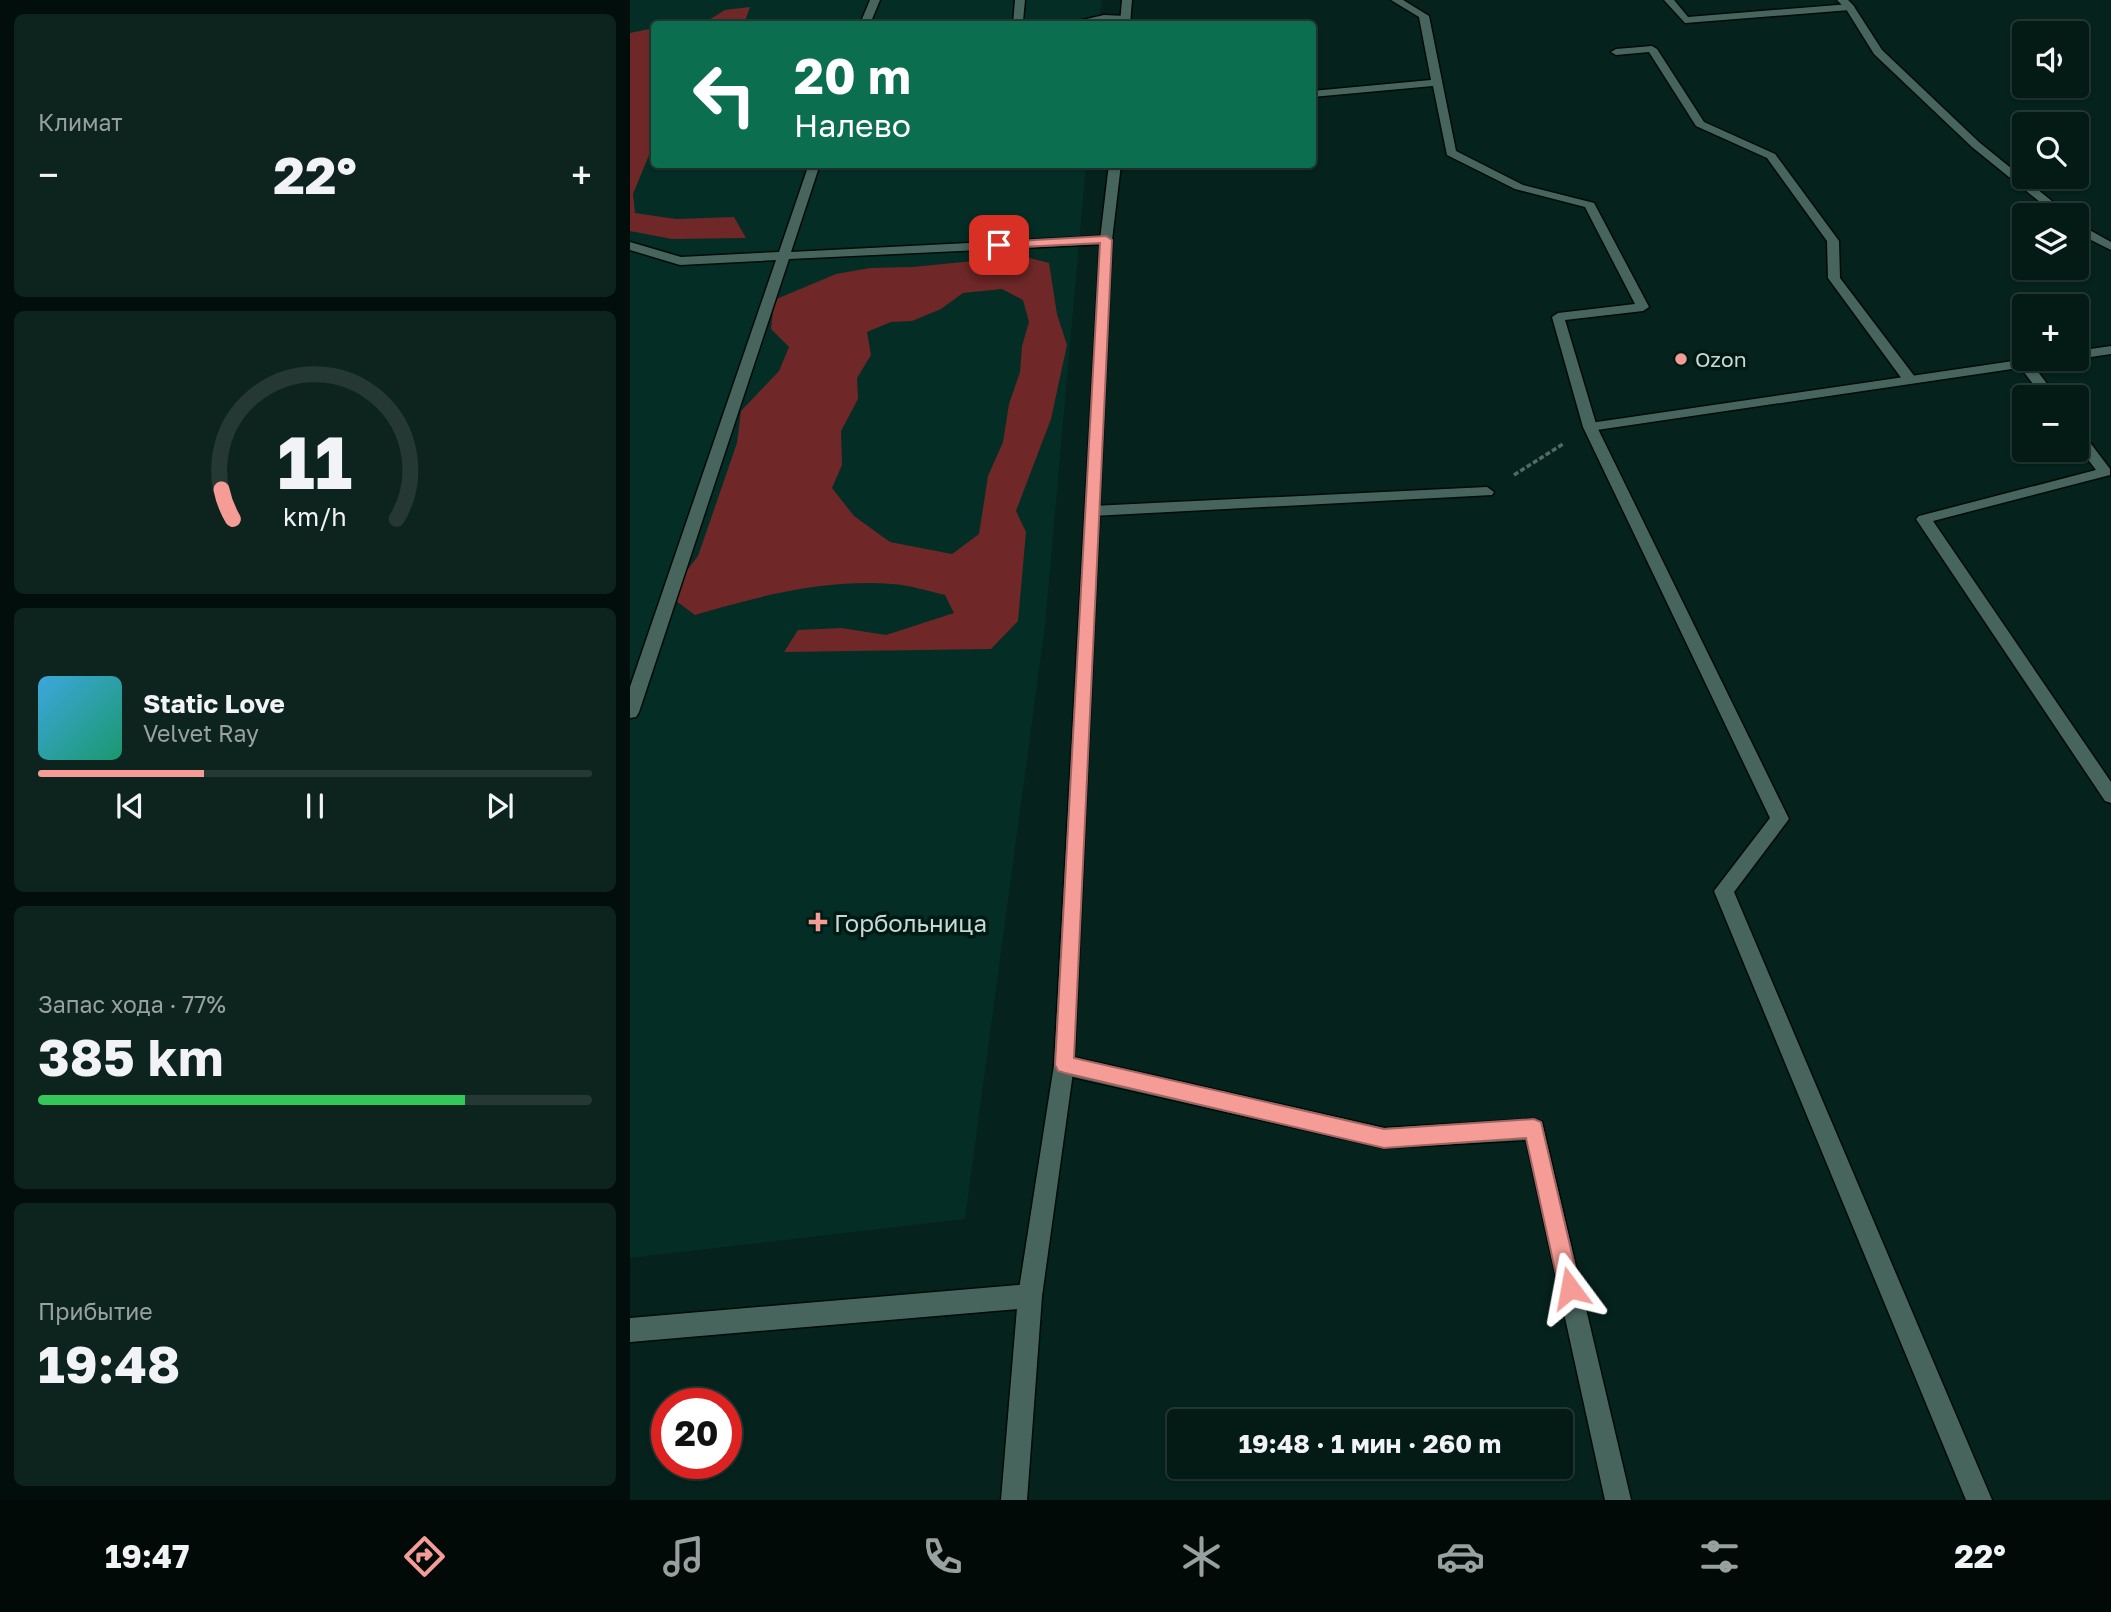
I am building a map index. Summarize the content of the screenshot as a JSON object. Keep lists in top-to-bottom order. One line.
{"places":{"other":["Ozon"],"health":["Горбольница"]},"page":{"tile":["Климат",["Запас хода · 77%","385 km"],["Прибытие","19:48"]],"map_buttons":["+","−"],"turn":["20 m","Налево"],"heat":["−","22°","+"],"song":["Static Love","Velvet Ray"],"limit":"20","trip":"19:48 · 1 мин · 260 m","tabs":["19:47","22°"],"gauge":["11","km/h"]}}
